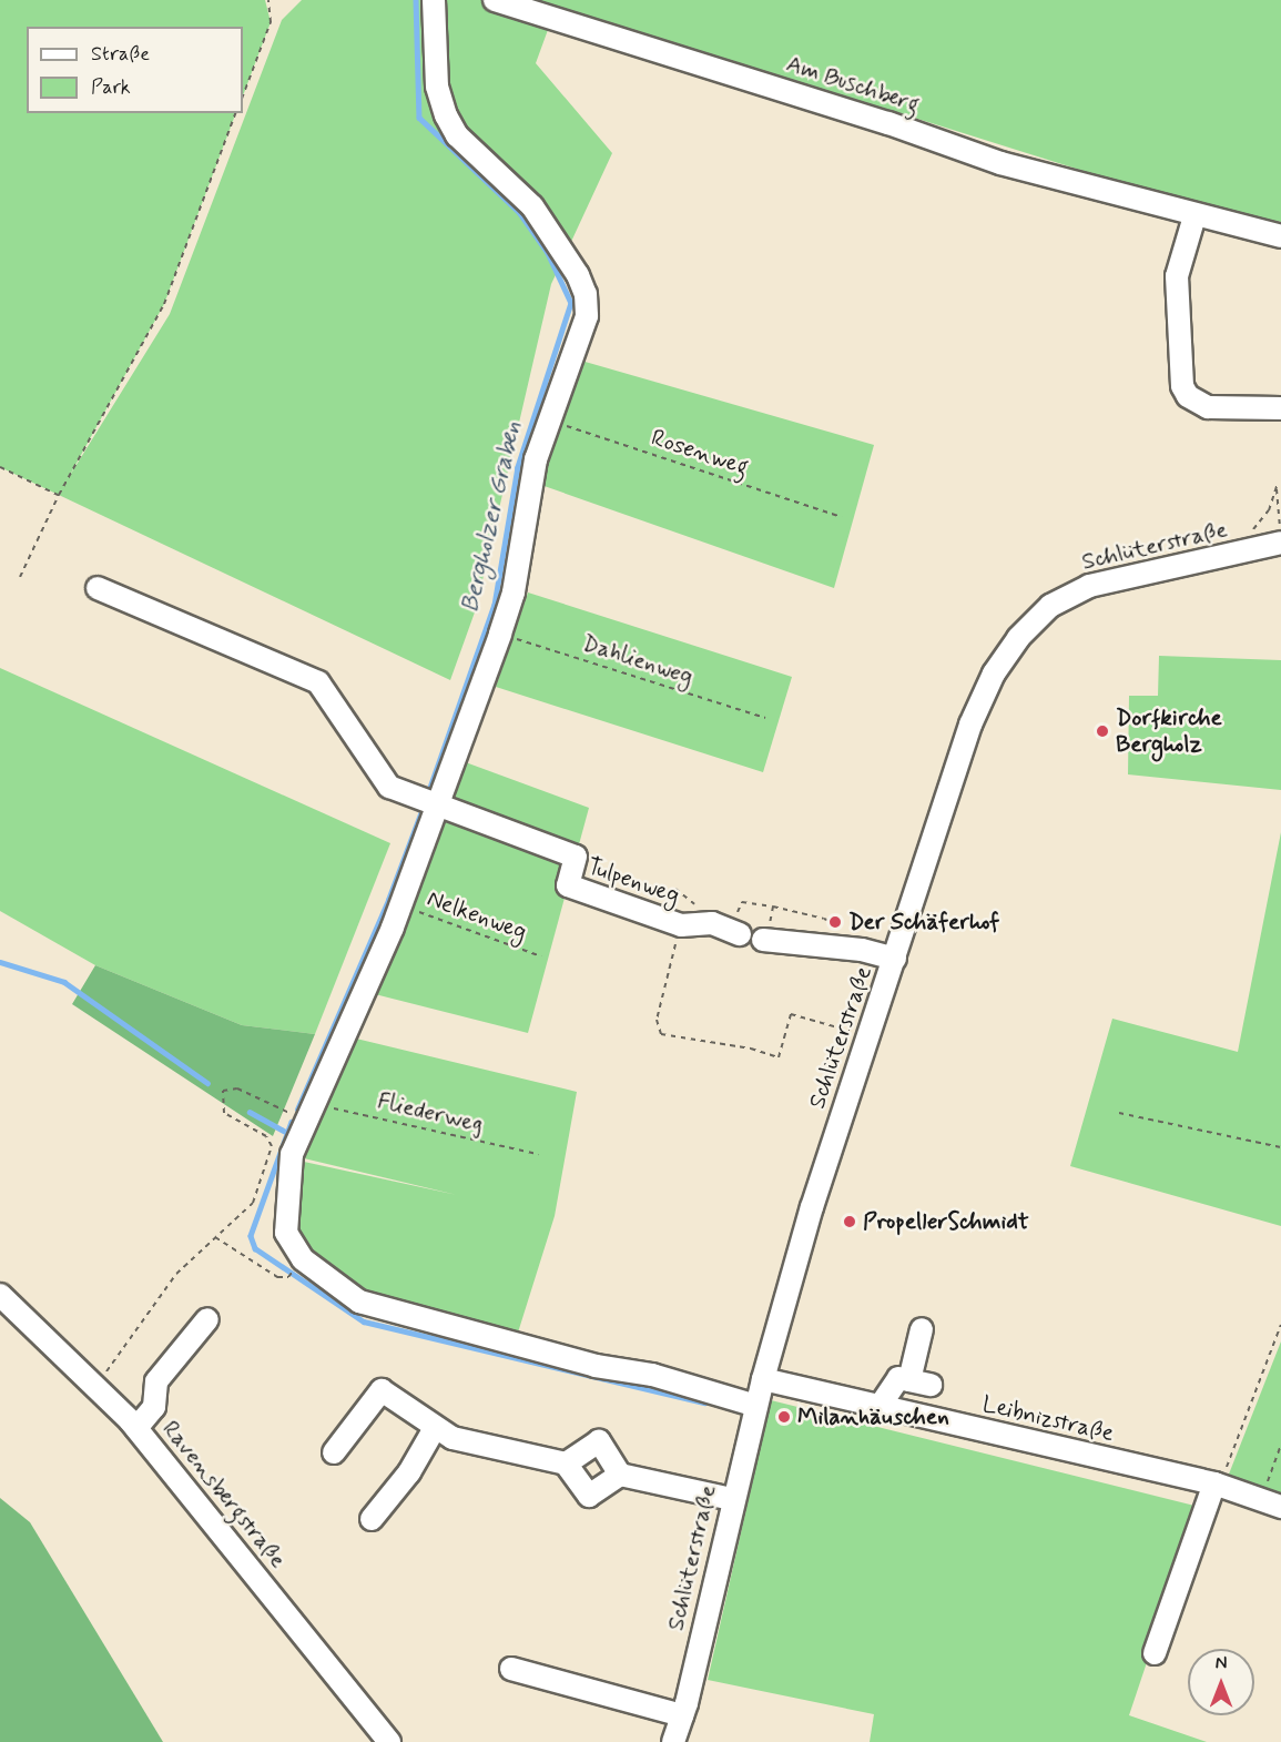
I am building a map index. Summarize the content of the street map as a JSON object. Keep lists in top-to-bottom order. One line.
{"streets":{"street":["Am Buschberg","Schlüterstraße","Tulpenweg","Leibnizstraße","Ravensbergstraße"],"path":["Rosenweg","Dahlienweg","Nelkenweg","Fliederweg"]},"crossings":[["Schlüterstraße","Leibnizstraße"]],"water":["Bergholzer Graben"],"places":["Dorfkirche Bergholz","Der Schäferhof","PropellerSchmidt","Milanhäuschen"],"legend":["Straße","Park"],"north":"top"}
